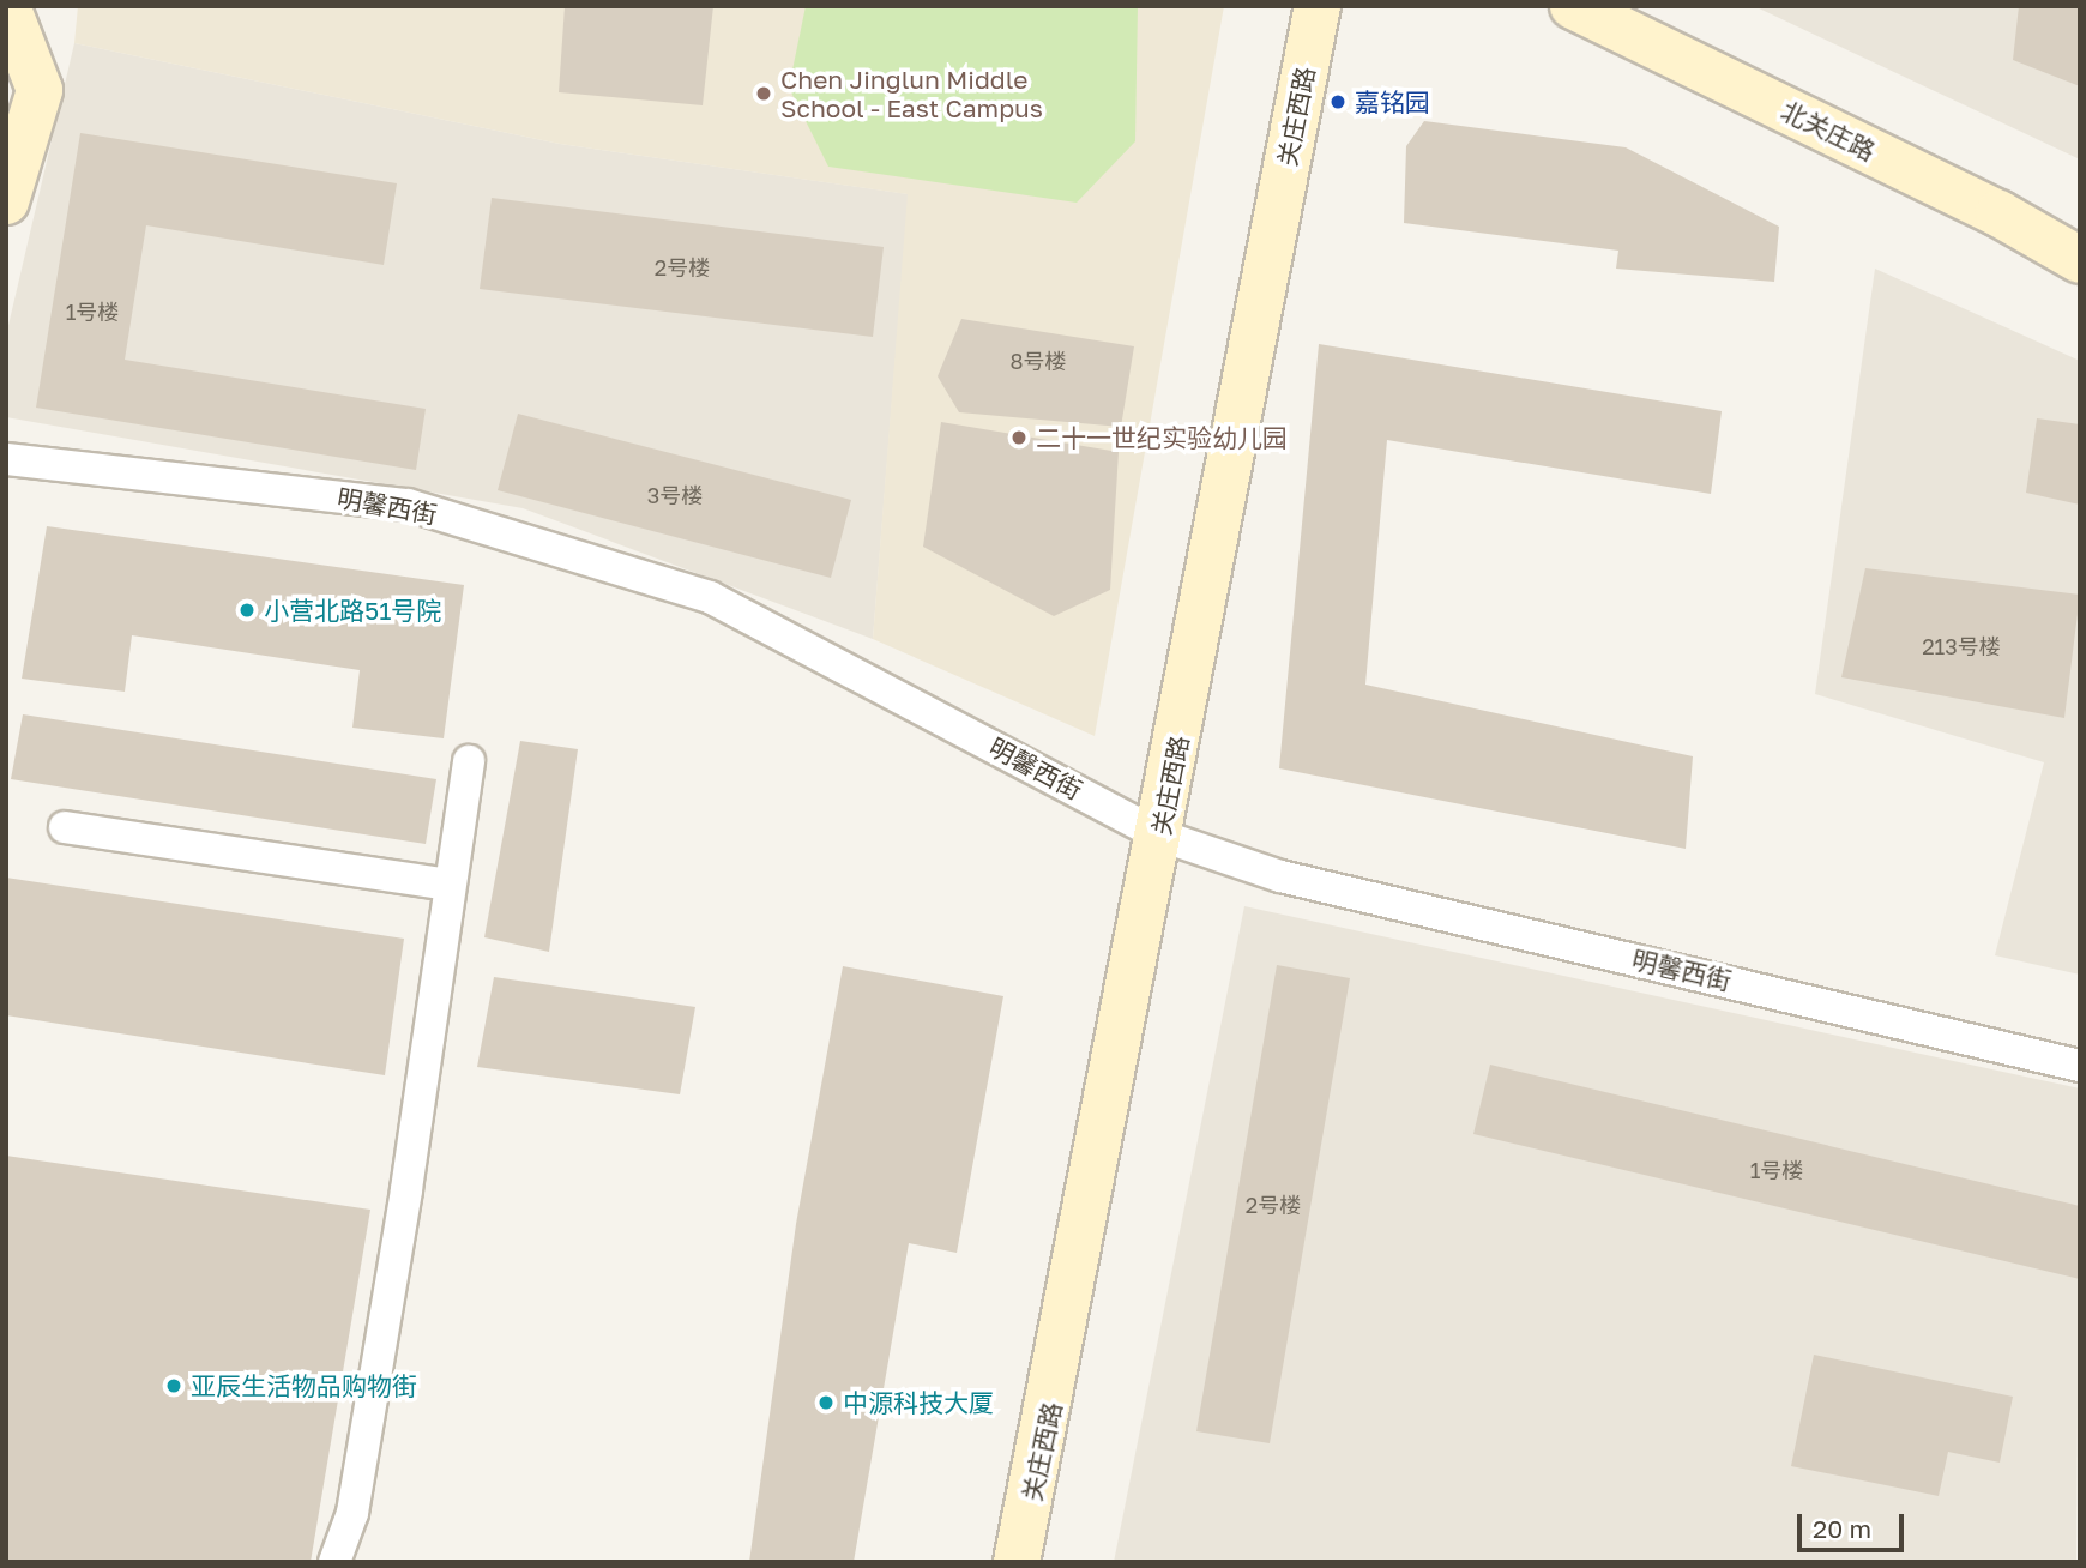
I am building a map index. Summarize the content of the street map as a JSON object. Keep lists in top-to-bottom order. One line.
{"streets":{"street":["关庄西路","北关庄路","明馨西街"]},"crossings":[["关庄西路","明馨西街"]],"places":["Chen Jinglun Middle School - East Campus","嘉铭园","二十一世纪实验幼儿园","小营北路51号院","亚辰生活物品购物街","中源科技大厦"],"house_numbers":["2号楼","1号楼","8号楼","3号楼","213号楼","1号楼","2号楼"],"scale_bar":"20 m"}
